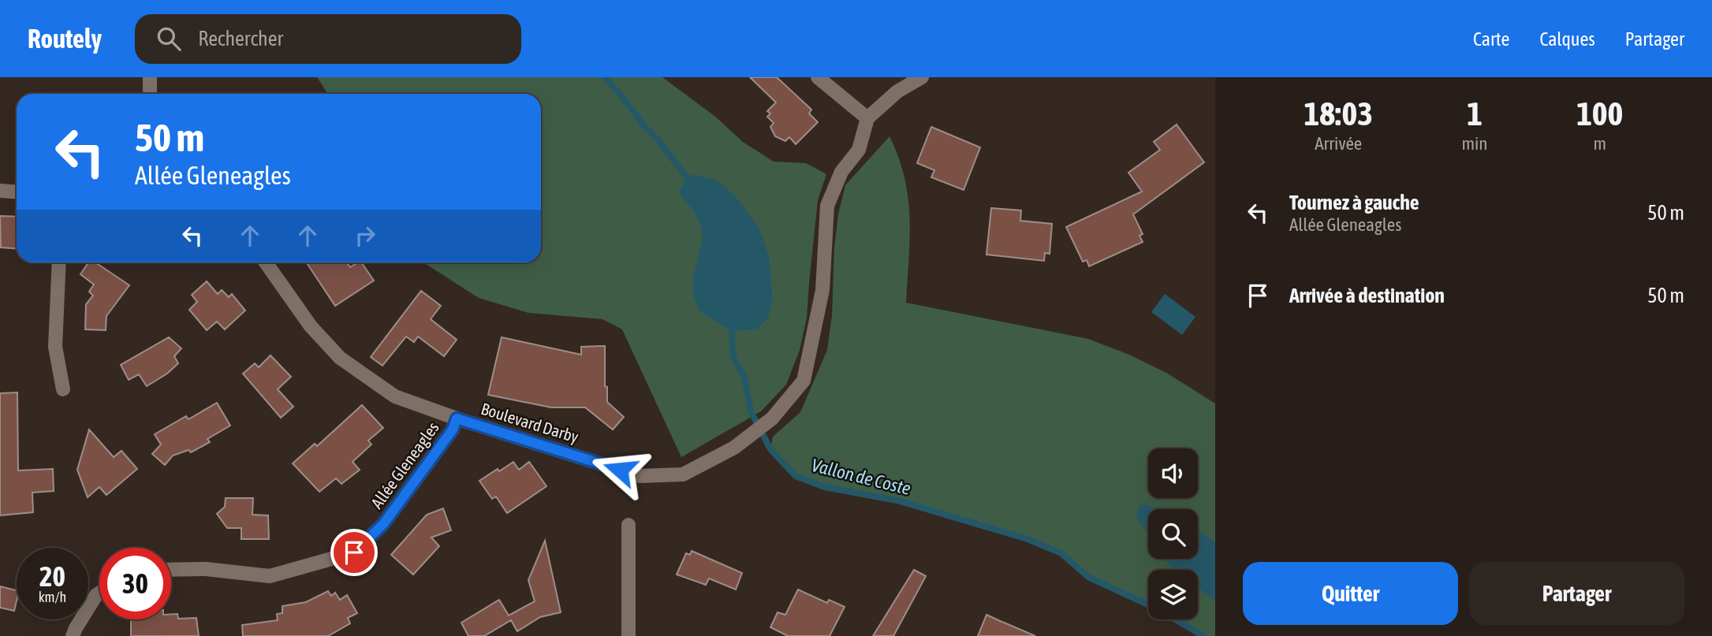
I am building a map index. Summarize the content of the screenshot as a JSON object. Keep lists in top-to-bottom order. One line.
{"streets":{"street":["Boulevard Darby","Allée Gleneagles"]},"crossings":[["Boulevard Darby","Allée Gleneagles"]],"water":["Vallon de Coste"],"page":{"header":"Routely","search":"Rechercher","nav":["Carte","Calques","Partager"],"eta":["18:03","Arrivée","1","min","100","m"],"turn":["50 m","Allée Gleneagles"],"list":[{"name":"Tournez à gauche","note":"Allée Gleneagles","value":"50 m"},{"name":"Arrivée à destination","value":"50 m"}],"speed":"20 km/h","limit":"30","buttons":["Quitter","Partager"]}}
